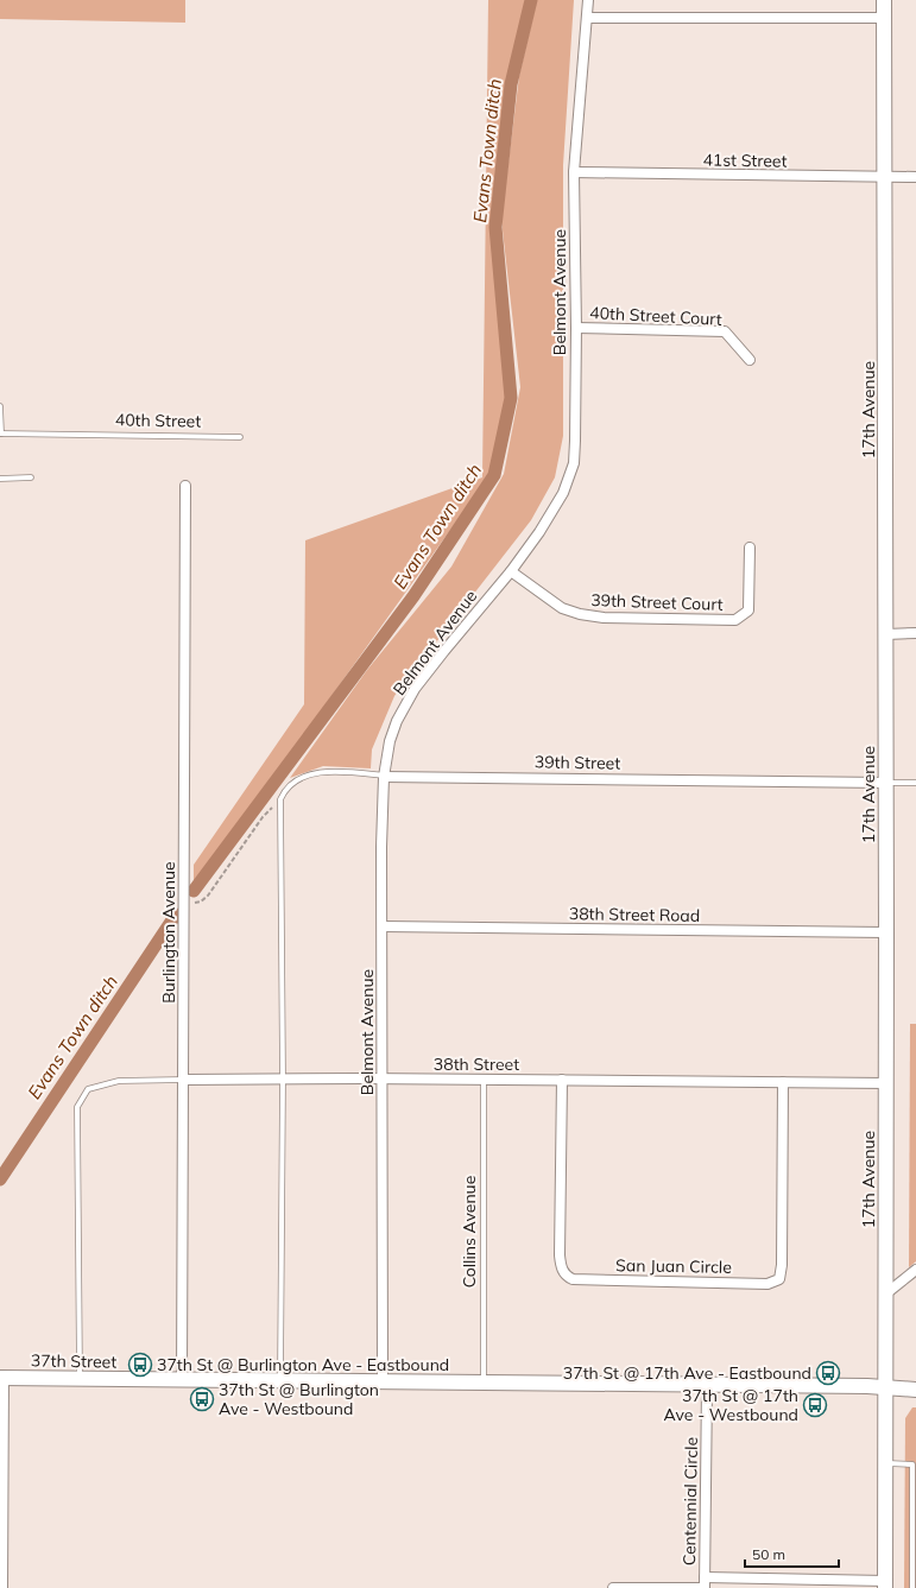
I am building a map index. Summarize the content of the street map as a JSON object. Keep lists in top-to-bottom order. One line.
{"streets":{"main road":["17th Avenue","37th Street"],"street":["41st Street","Belmont Avenue","40th Street Court","39th Street Court","39th Street","38th Street Road","Burlington Avenue","38th Street","San Juan Circle","Centennial Circle"],"lane":["40th Street","Collins Avenue"]},"crossings":[["41st Street","Belmont Avenue"],["41st Street","17th Avenue"],["Belmont Avenue","40th Street Court"],["Belmont Avenue","39th Street Court"],["Belmont Avenue","39th Street"],["Belmont Avenue","38th Street Road"],["Belmont Avenue","38th Street"],["Belmont Avenue","37th Street"],["17th Avenue","39th Street"],["17th Avenue","38th Street Road"],["17th Avenue","38th Street"],["17th Avenue","37th Street"],["Burlington Avenue","38th Street"],["Burlington Avenue","37th Street"],["38th Street","Collins Avenue"],["38th Street","San Juan Circle"],["38th Street","37th Street"],["Collins Avenue","37th Street"],["37th Street","Centennial Circle"]],"water":["Evans Town ditch"],"places":{"bus stop":["37th St @ Burlington Ave - Eastbound","37th St @ 17th Ave - Eastbound","37th St @ Burlington Ave - Westbound","37th St @ 17th Ave - Westbound"]},"scale_bar":"50 m"}
